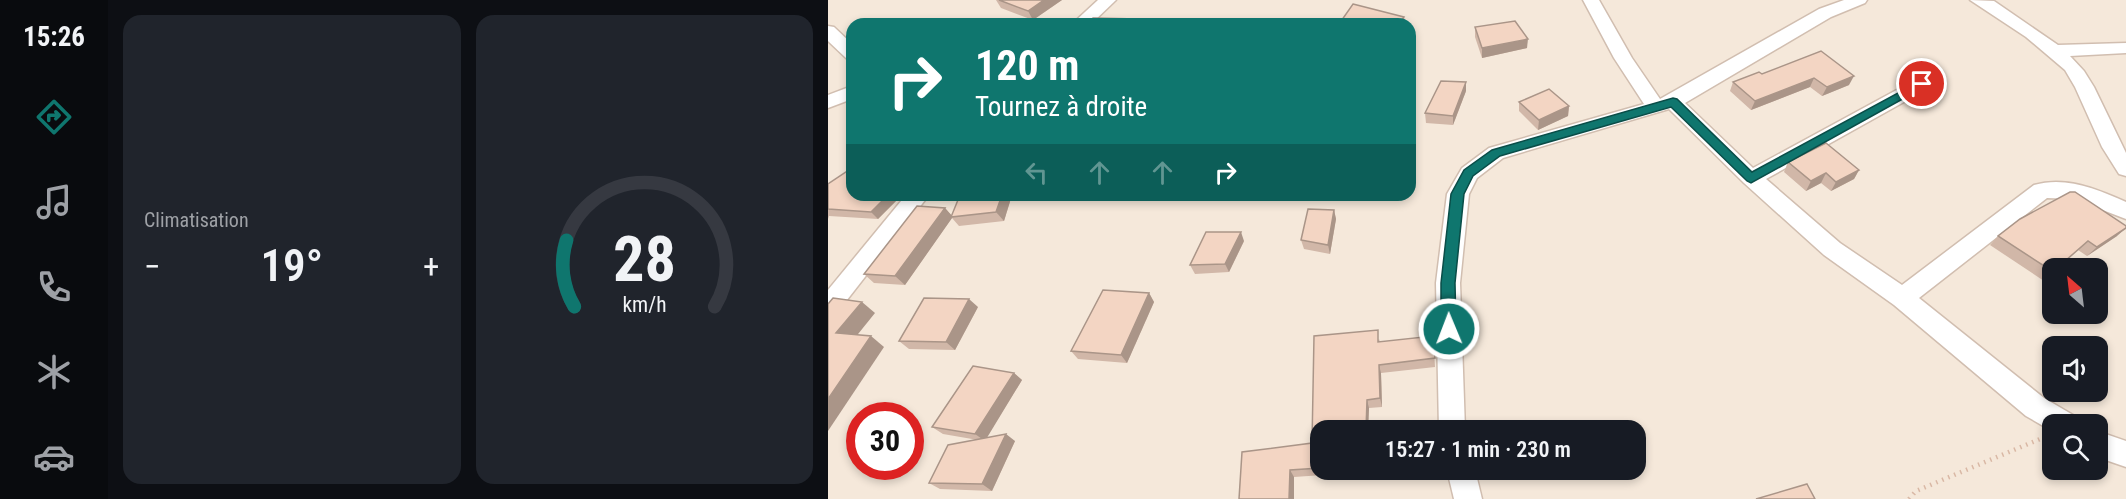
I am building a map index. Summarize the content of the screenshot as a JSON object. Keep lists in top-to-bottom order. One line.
{"north":"top left","page":{"tabs":"15:26","tile":"Climatisation","turn":["120 m","Tournez à droite"],"heat":["−","19°","+"],"limit":"30","trip":"15:27 · 1 min · 230 m","gauge":["28","km/h"]}}
